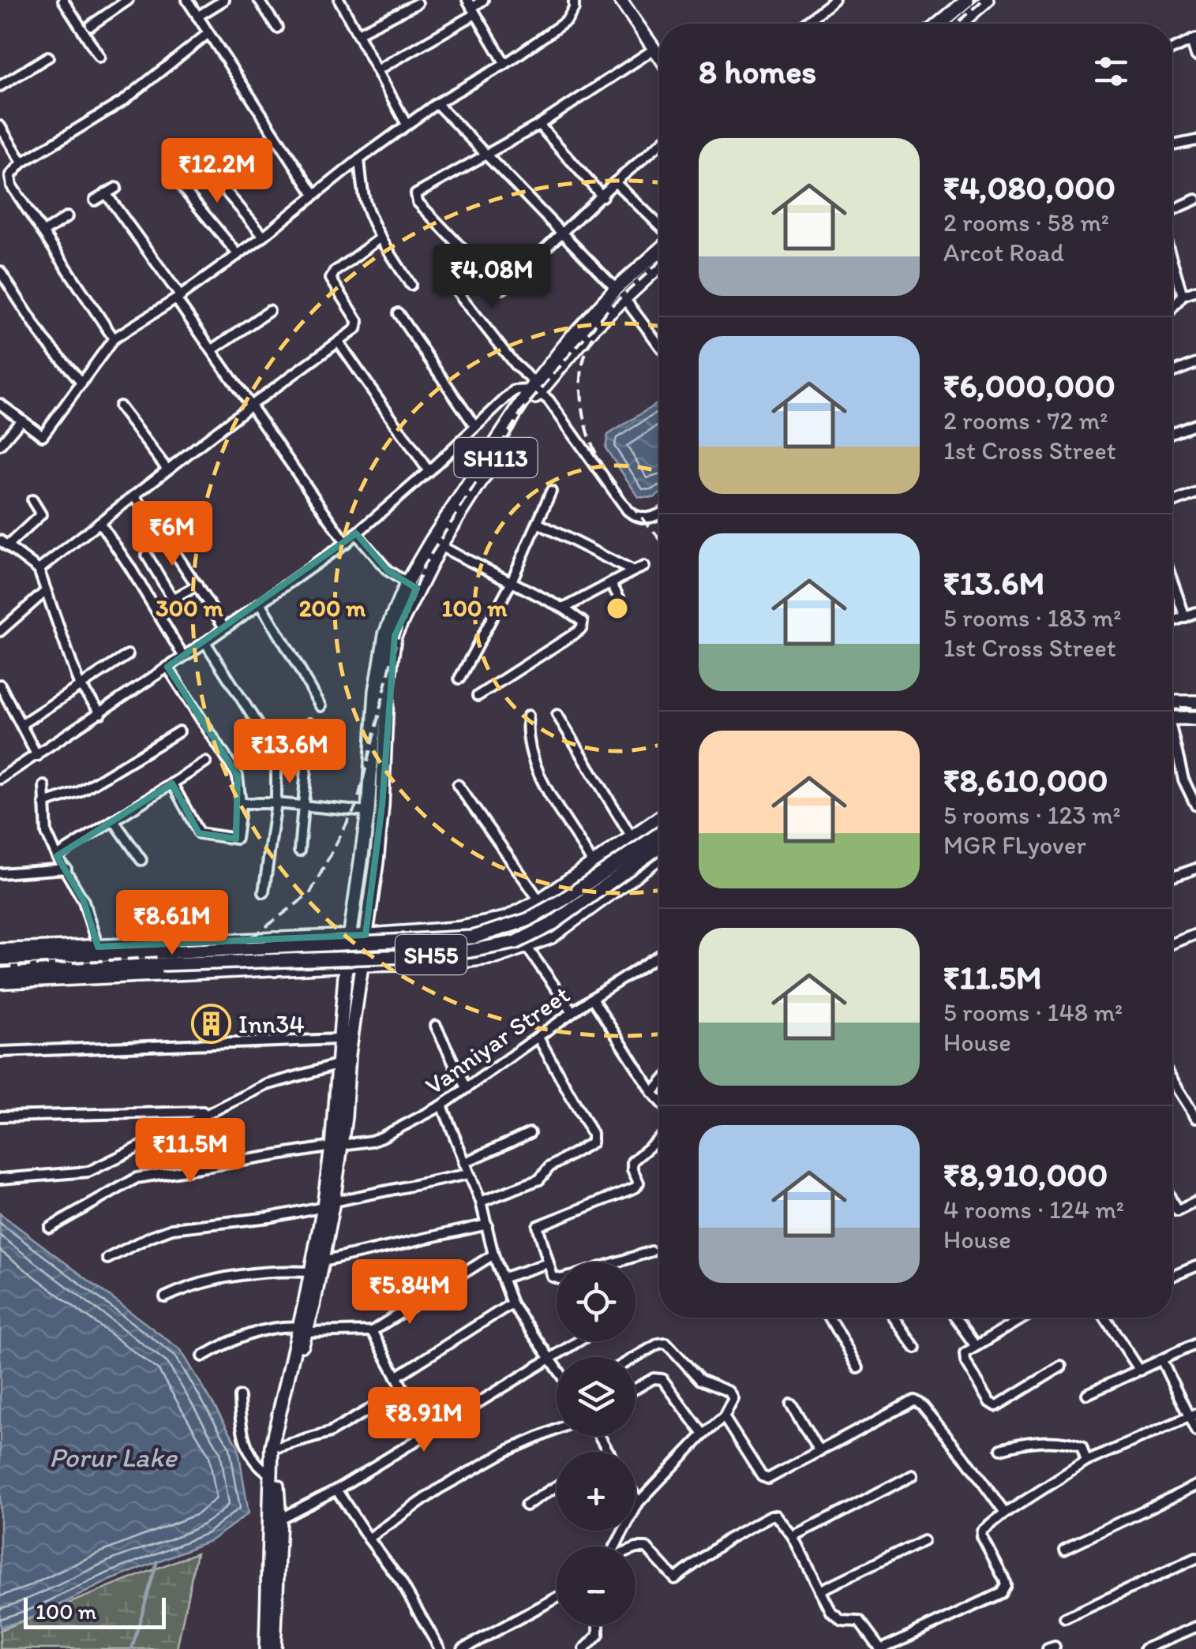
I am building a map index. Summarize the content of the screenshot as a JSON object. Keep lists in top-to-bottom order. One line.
{"streets":{"main road":["SH113","SH55"],"street":["Vanniyar Street"]},"crossings":[["SH113","Vanniyar Street"]],"water":["Porur Lake"],"places":{"building":["Inn34"]},"scale_bar":"100 m","page":{"heading":"8 homes","list":[{"name":"₹4,080,000","note":"2 rooms · 58 m² · Arcot Road"},{"name":"₹6,000,000","note":"2 rooms · 72 m² · 1st Cross Street"},{"name":"₹13.6M","note":"5 rooms · 183 m² · 1st Cross Street"},{"name":"₹8,610,000","note":"5 rooms · 123 m² · MGR FLyover"},{"name":"₹11.5M","note":"5 rooms · 148 m² · House"},{"name":"₹8,910,000","note":"4 rooms · 124 m² · House"}],"price":["₹12.2M","₹4.08M","₹6M","₹13.6M","₹8.61M","₹11.5M","₹5.84M","₹8.91M"],"map_buttons":["+","−"],"scale":"100 m"},"rings":["300 m","200 m","100 m"]}
